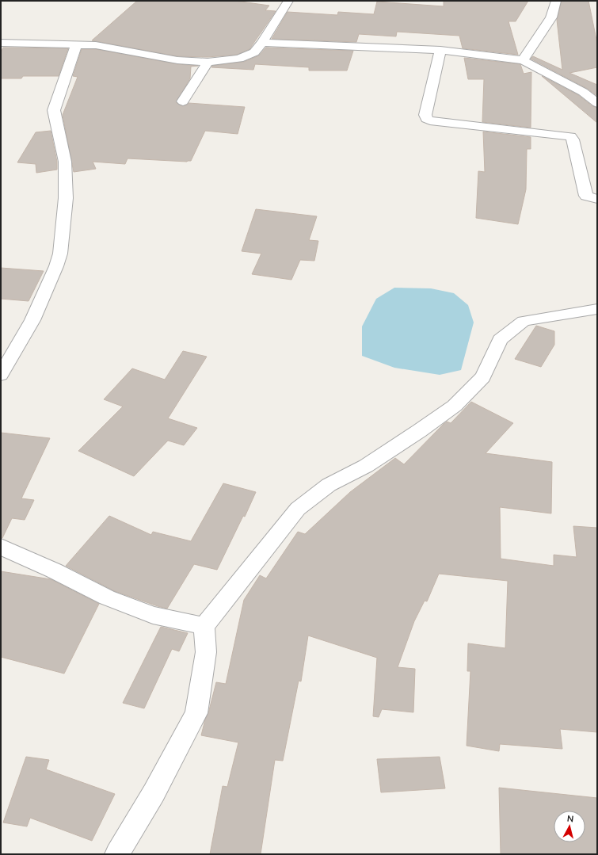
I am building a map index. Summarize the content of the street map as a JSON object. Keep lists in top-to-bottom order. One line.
{"north":"top"}
